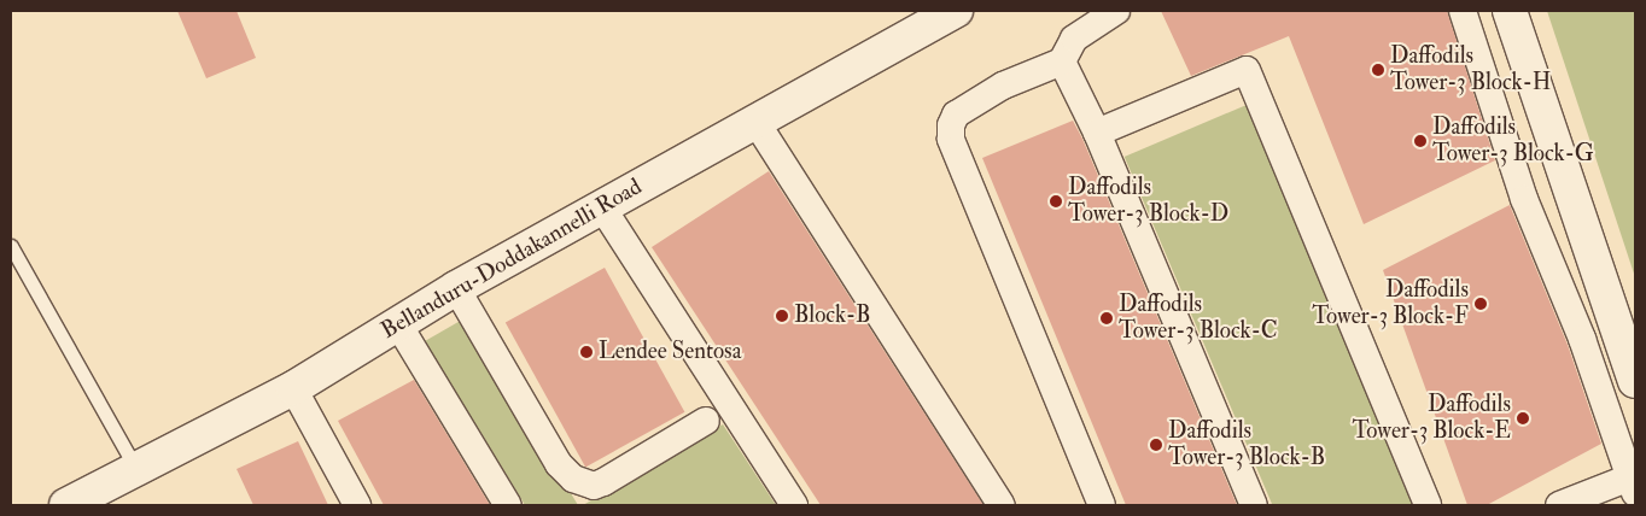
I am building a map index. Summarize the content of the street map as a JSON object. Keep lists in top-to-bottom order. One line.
{"streets":{"street":["Bellanduru-Doddakannelli Road"]},"places":["Daffodils Tower-3 Block-H","Daffodils Tower-3 Block-G","Daffodils Tower-3 Block-D","Daffodils Tower-3 Block-F","Block-B","Daffodils Tower-3 Block-C","Lendee Sentosa","Daffodils Tower-3 Block-E","Daffodils Tower-3 Block-B"]}
